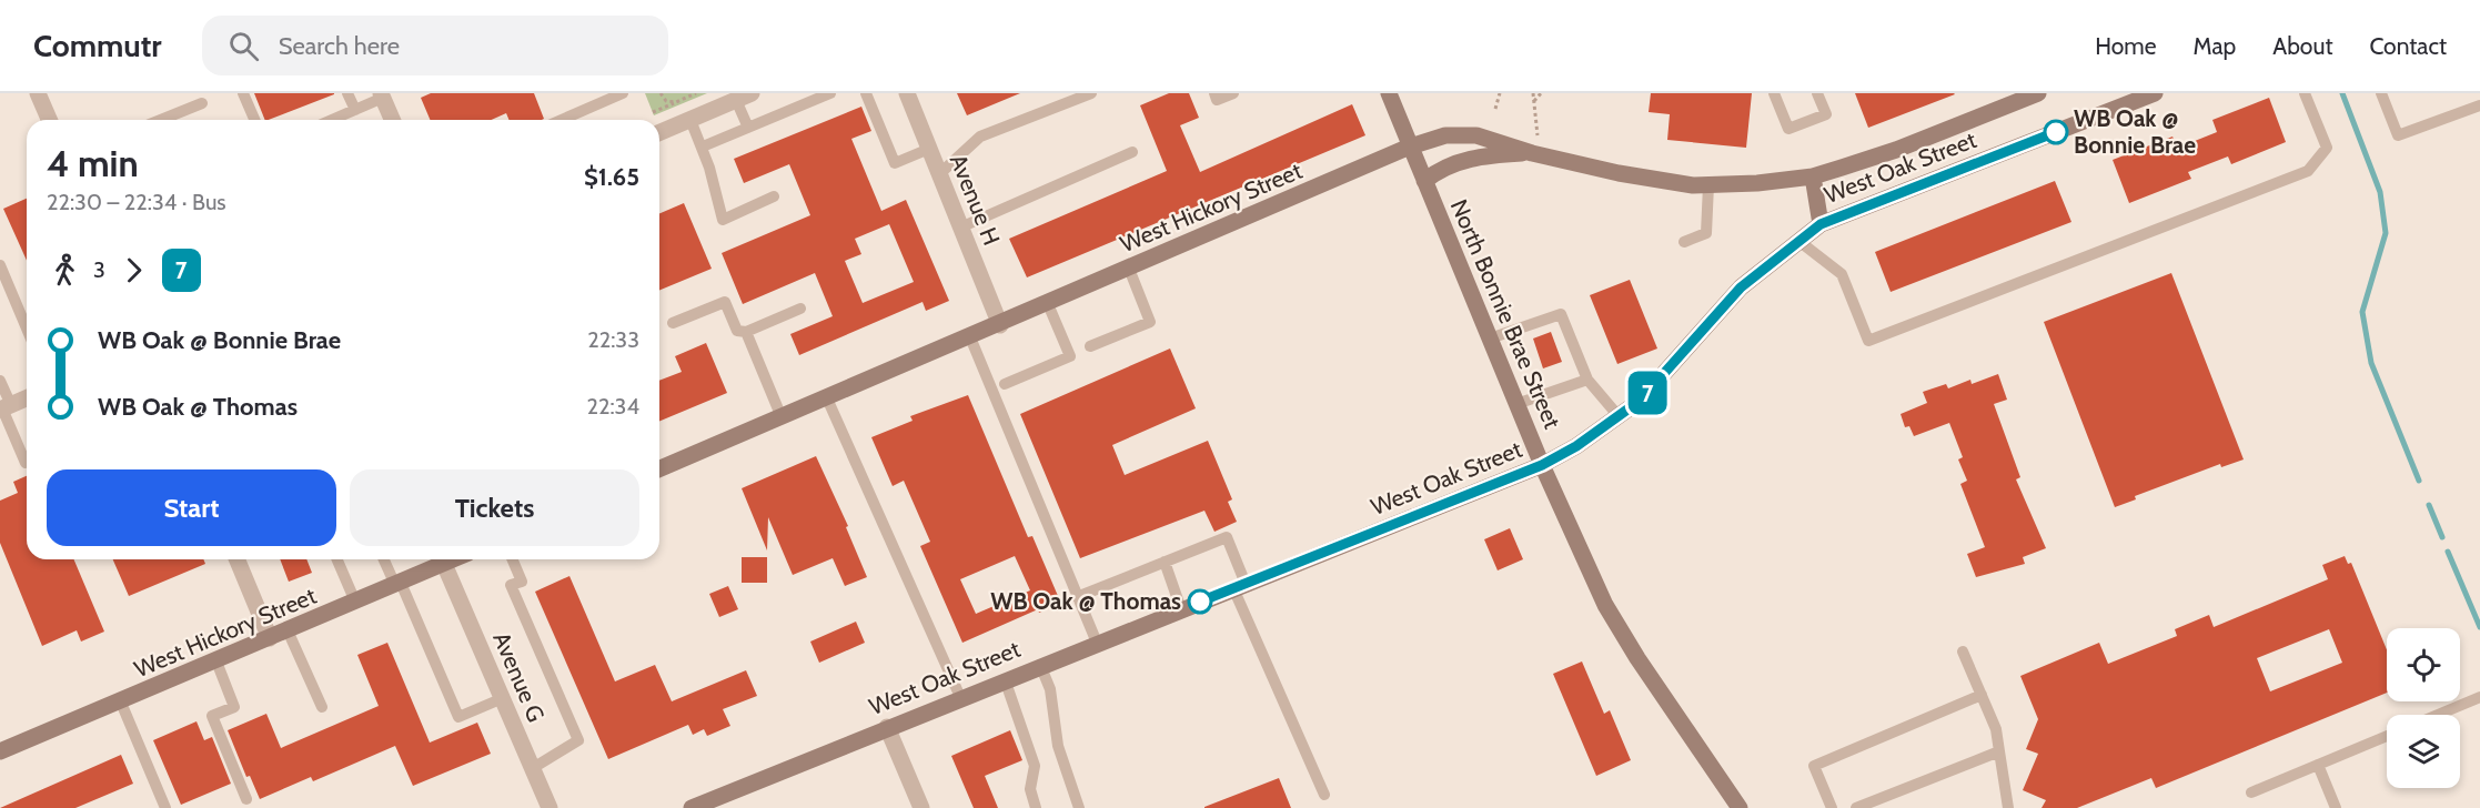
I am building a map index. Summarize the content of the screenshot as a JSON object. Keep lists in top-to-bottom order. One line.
{"streets":{"main road":["West Oak Street","West Hickory Street","North Bonnie Brae Street"],"street":["Avenue H","Avenue G"]},"crossings":[["West Oak Street","West Hickory Street"],["West Oak Street","North Bonnie Brae Street"],["Avenue H","West Hickory Street"],["West Hickory Street","North Bonnie Brae Street"],["West Hickory Street","Avenue G"]],"places":["WB Oak @ Bonnie Brae","WB Oak @ Thomas"],"lines":["bus line 7"],"page":{"header":"Commutr","search":"Search here","nav":["Home","Map","About","Contact"],"on_map":"7","heading":["4 min","22:30 – 22:34 · Bus","$1.65"],"legs":["3","7"],"list":[{"name":"WB Oak @ Bonnie Brae","value":"22:33"},{"name":"WB Oak @ Thomas","value":"22:34"}],"buttons":["Start","Tickets"]}}
